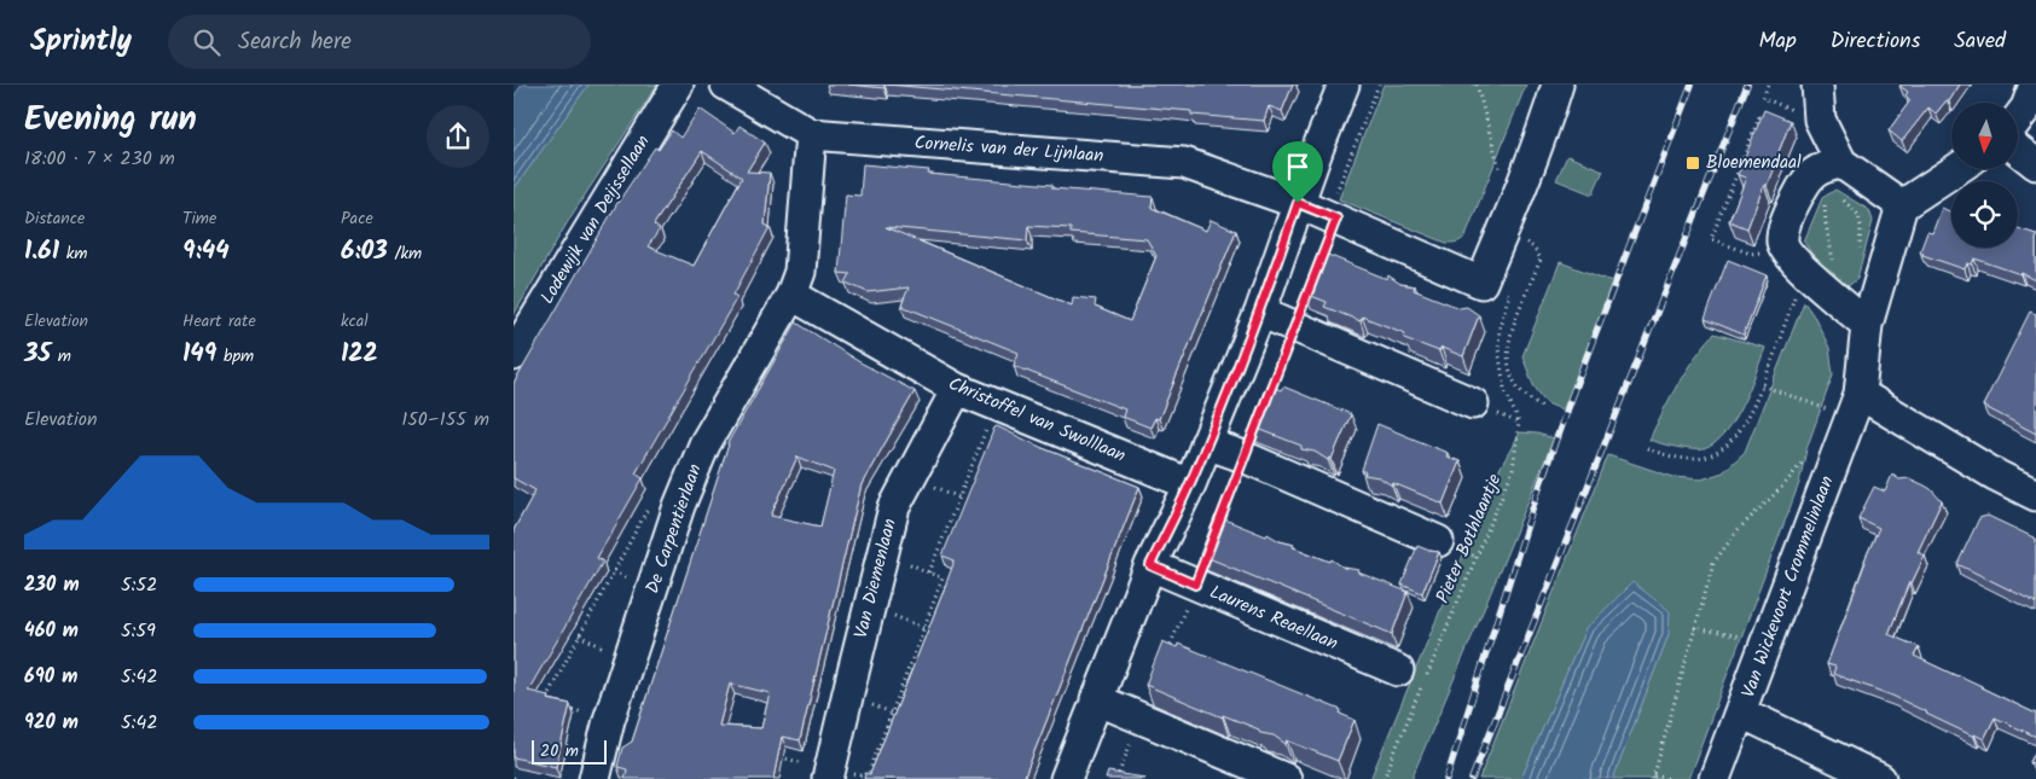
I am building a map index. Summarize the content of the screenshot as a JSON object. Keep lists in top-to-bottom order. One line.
{"streets":{"street":["Cornelis van der Lijnlaan","Lodewijk van Deijssellaan","Christoffel van Swolllaan","De Carpentierlaan","Van Diemenlaan","Van Wickevoort Crommelinlaan","Laurens Reaellaan"],"path":["Pieter Bothlaantje"]},"crossings":[["Cornelis van der Lijnlaan","De Carpentierlaan"],["Cornelis van der Lijnlaan","Pieter Bothlaantje"],["Christoffel van Swolllaan","De Carpentierlaan"],["Christoffel van Swolllaan","Van Diemenlaan"]],"places":{"transit":["Bloemendaal"]},"scale_bar":"20 m","north":"bottom","page":{"header":"Sprintly","search":"Search here","nav":["Map","Directions","Saved"],"heading":["Evening run","18:00 · 7 × 230 m"],"stats":[["Distance","1.61 km"],["Time","9:44"],["Pace","6:03 /km"],["Elevation","35 m"],["Heart rate","149 bpm"],["kcal","122"]],"chart":["Elevation","150–155 m"],"list":[{"name":"230 m","note":"5:52"},{"name":"460 m","note":"5:59"},{"name":"690 m","note":"5:42"},{"name":"920 m","note":"5:42"}],"scale":"20 m"}}
